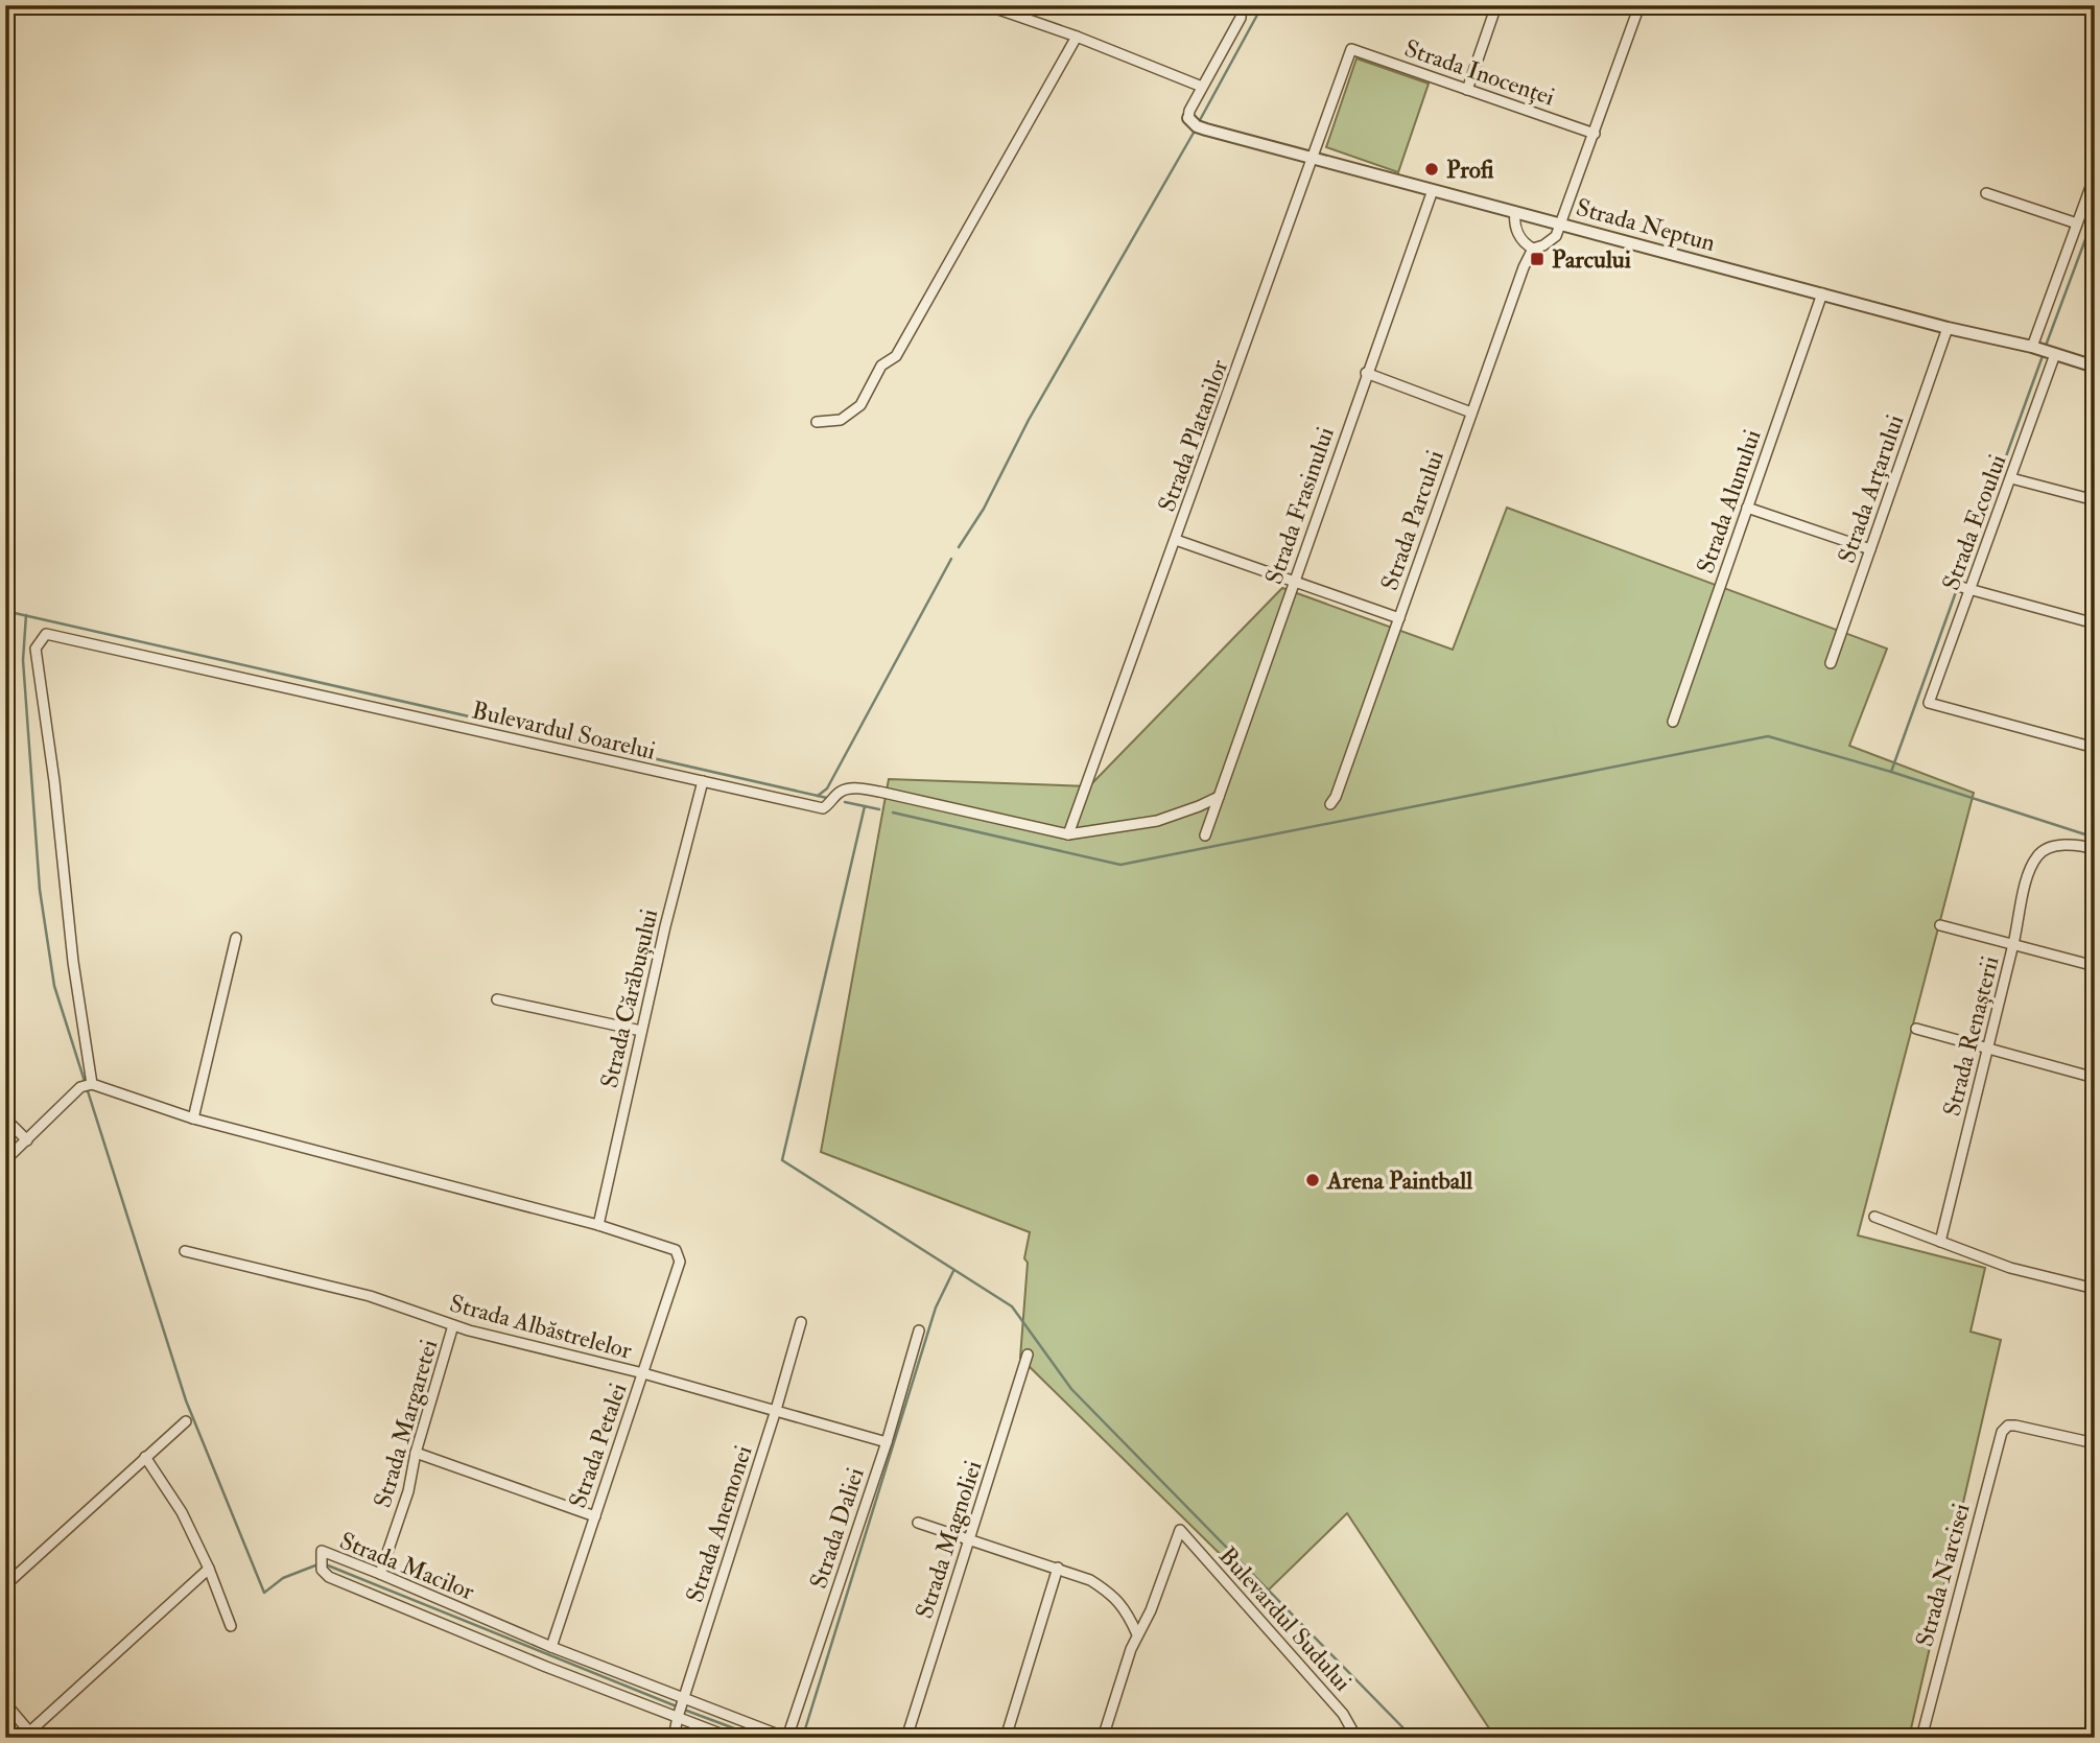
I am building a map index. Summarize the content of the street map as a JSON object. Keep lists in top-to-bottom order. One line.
{"streets":{"street":["Strada Inocenței","Strada Neptun","Strada Platanilor","Strada Arțarului","Strada Alunului","Strada Frasinului","Strada Parcului","Strada Ecoului","Bulevardul Soarelui","Strada Cărăbușului","Strada Renașterii","Strada Albăstrelelor","Strada Margaretei","Strada Petalei","Strada Anemonei","Strada Daliei","Strada Magnoliei","Strada Macilor","Strada Narcisei","Bulevardul Sudului"]},"crossings":[["Strada Inocenței","Strada Platanilor"],["Strada Inocenței","Strada Parcului"],["Strada Neptun","Strada Platanilor"],["Strada Neptun","Strada Arțarului"],["Strada Neptun","Strada Alunului"],["Strada Neptun","Strada Frasinului"],["Strada Neptun","Strada Parcului"],["Strada Neptun","Strada Ecoului"],["Strada Platanilor","Bulevardul Soarelui"],["Bulevardul Soarelui","Strada Cărăbușului"],["Strada Cărăbușului","Strada Petalei"],["Strada Albăstrelelor","Strada Margaretei"],["Strada Albăstrelelor","Strada Petalei"],["Strada Albăstrelelor","Strada Anemonei"],["Strada Albăstrelelor","Strada Daliei"],["Strada Margaretei","Strada Macilor"],["Strada Petalei","Strada Macilor"],["Strada Anemonei","Strada Macilor"],["Strada Daliei","Strada Macilor"]],"places":{"other":["Profi","Arena Paintball"],"transit":["Parcului"]}}
